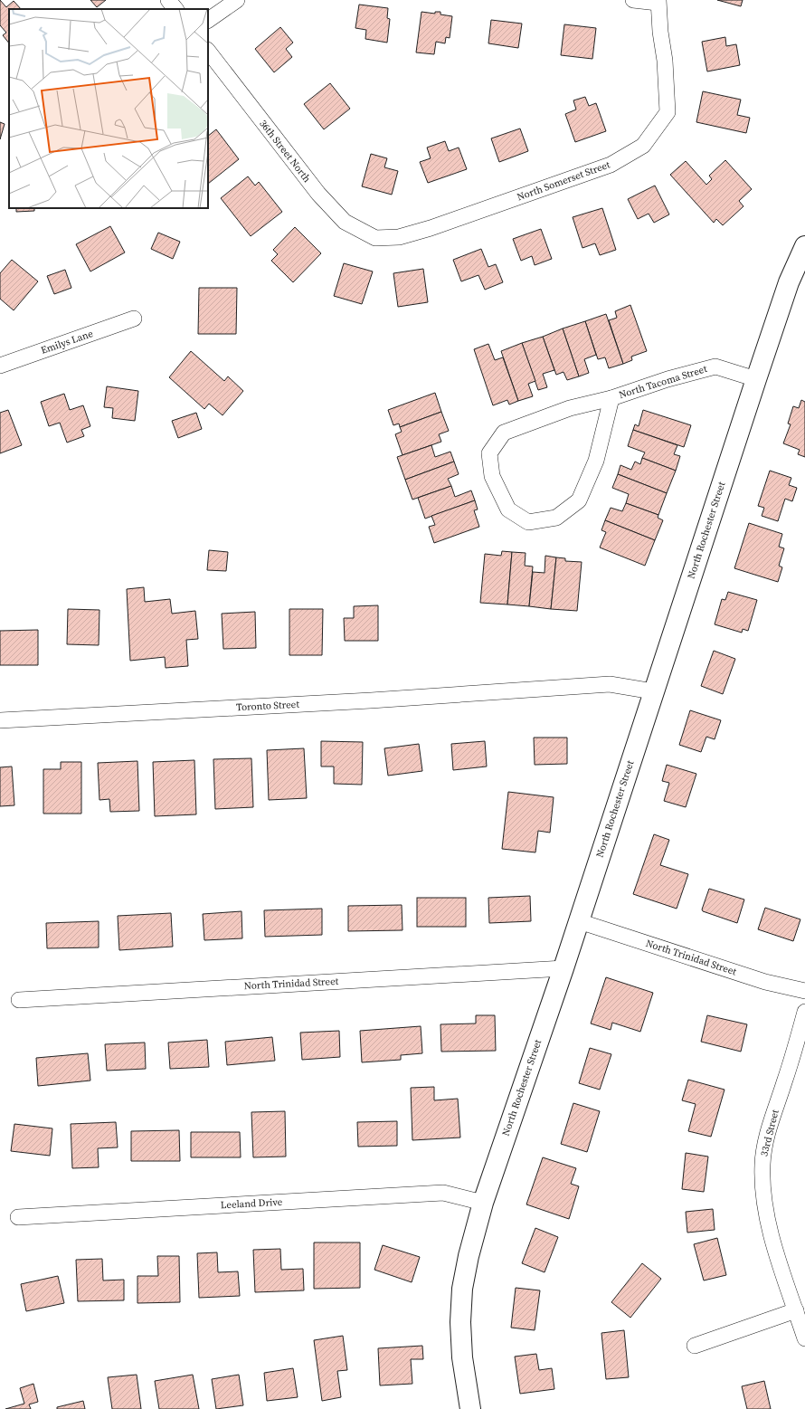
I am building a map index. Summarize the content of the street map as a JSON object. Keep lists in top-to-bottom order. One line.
{"streets":{"street":["36th Street North","North Somerset Street","Emilys Lane","North Tacoma Street","North Rochester Street","Toronto Street","North Trinidad Street","33rd Street","Leeland Drive"]},"crossings":[["36th Street North","North Somerset Street"],["North Tacoma Street","North Rochester Street"],["North Rochester Street","Toronto Street"],["North Rochester Street","North Trinidad Street"],["North Rochester Street","Leeland Drive"]]}
